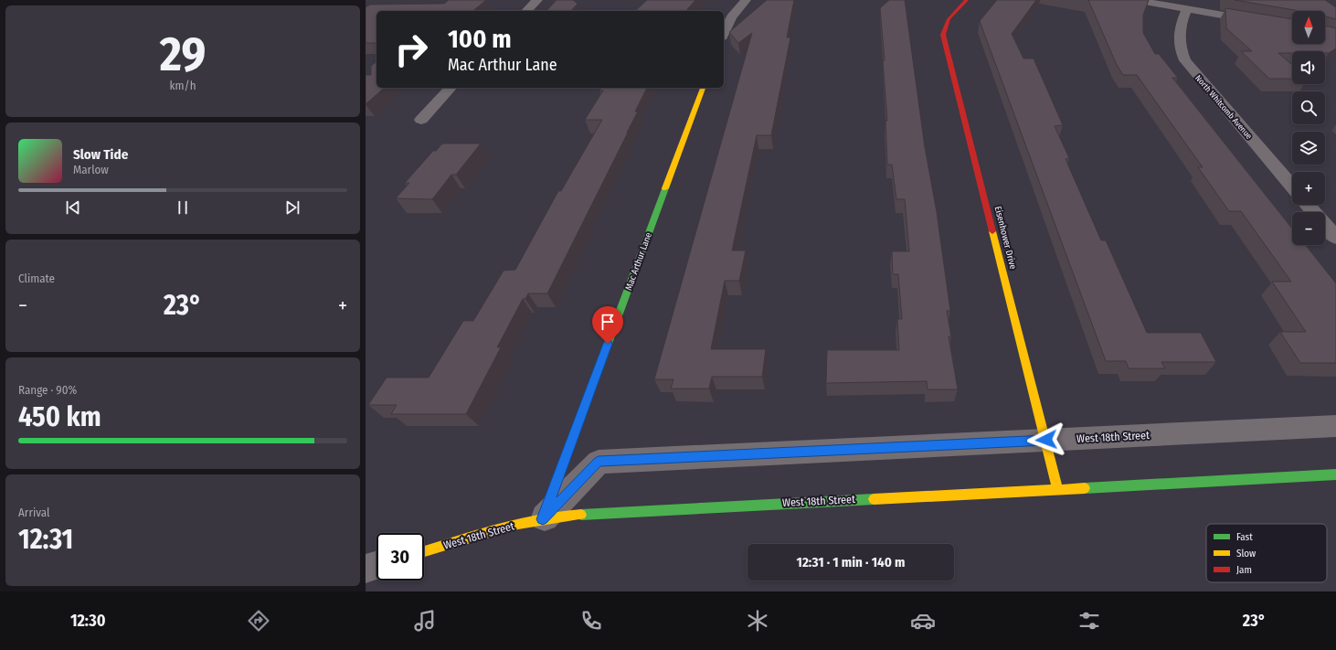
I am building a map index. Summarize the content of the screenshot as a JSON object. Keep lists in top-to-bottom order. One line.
{"streets":{"street":["North Whitcomb Avenue","Eisenhower Drive","Mac Arthur Lane","West 18th Street"]},"crossings":[["Eisenhower Drive","West 18th Street"],["Mac Arthur Lane","West 18th Street"]],"legend":["Fast","Slow","Jam"],"north":"top","page":{"tile":[["29","km/h"],"Climate",["Range · 90%","450 km"],["Arrival","12:31"]],"map_buttons":["+","−"],"turn":["100 m","Mac Arthur Lane"],"song":["Slow Tide","Marlow"],"heat":["−","23°","+"],"limit":"30","trip":"12:31 · 1 min · 140 m","tabs":["12:30","23°"]}}
